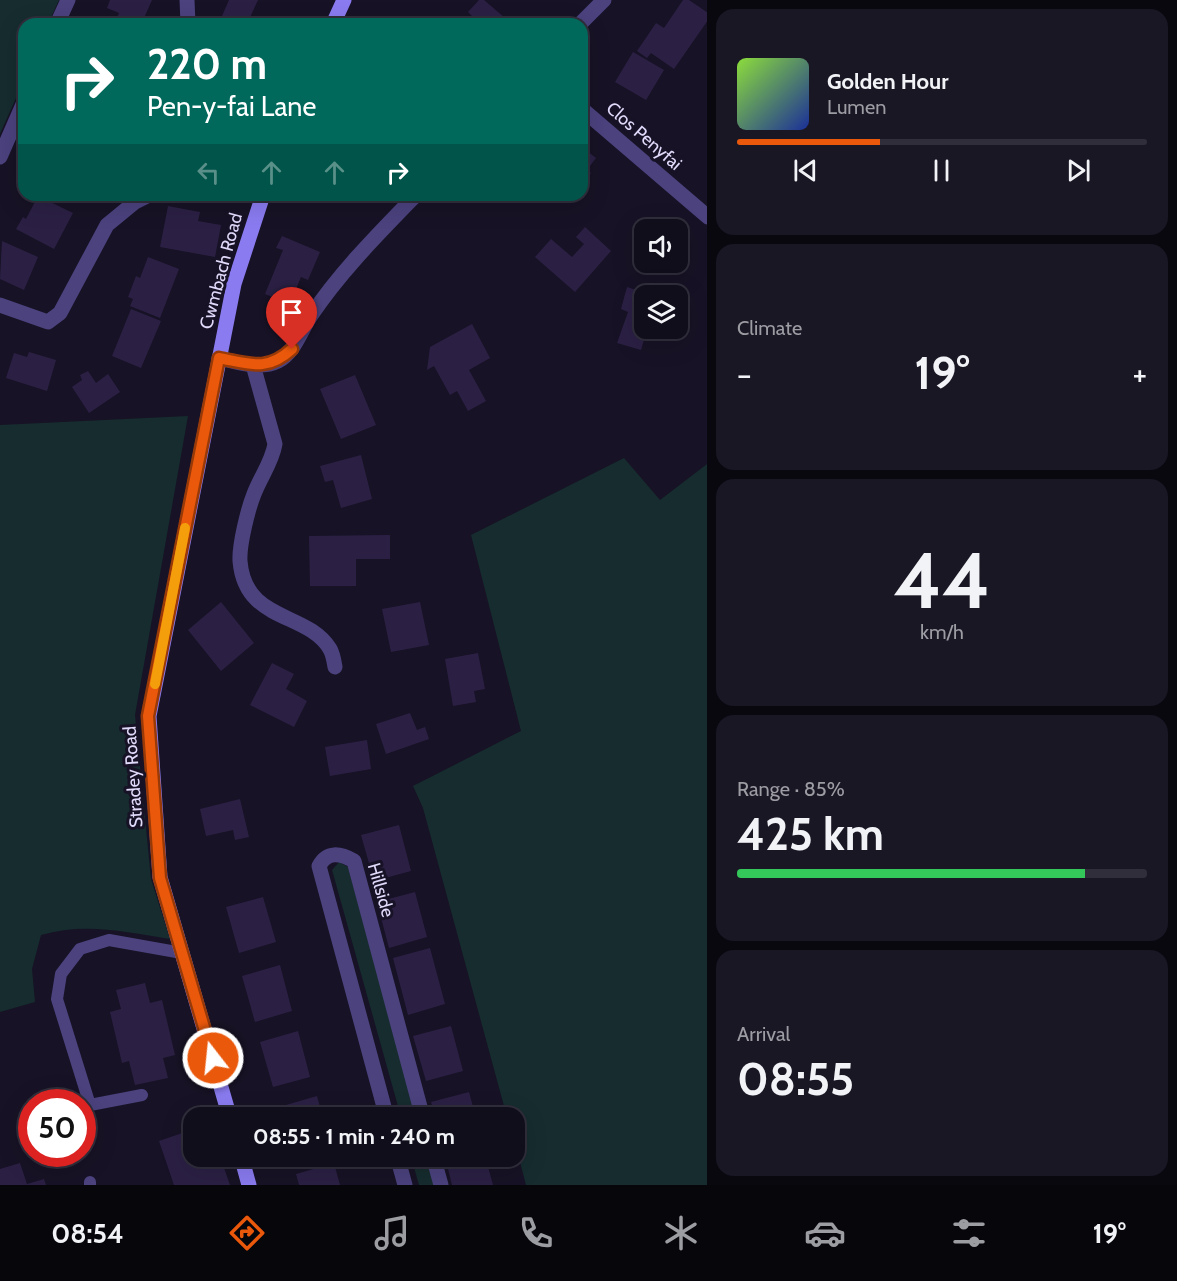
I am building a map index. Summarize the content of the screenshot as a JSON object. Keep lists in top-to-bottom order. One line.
{"streets":{"main road":["Cwmbach Road","Stradey Road"],"street":["Clos Penyfai","Hillside"]},"crossings":[["Cwmbach Road","Stradey Road"]],"page":{"turn":["220 m","Pen-y-fai Lane"],"song":["Golden Hour","Lumen"],"tile":["Climate",["44","km/h"],["Range · 85%","425 km"],["Arrival","08:55"]],"heat":["−","19°","+"],"limit":"50","trip":"08:55 · 1 min · 240 m","tabs":["08:54","19°"]}}
